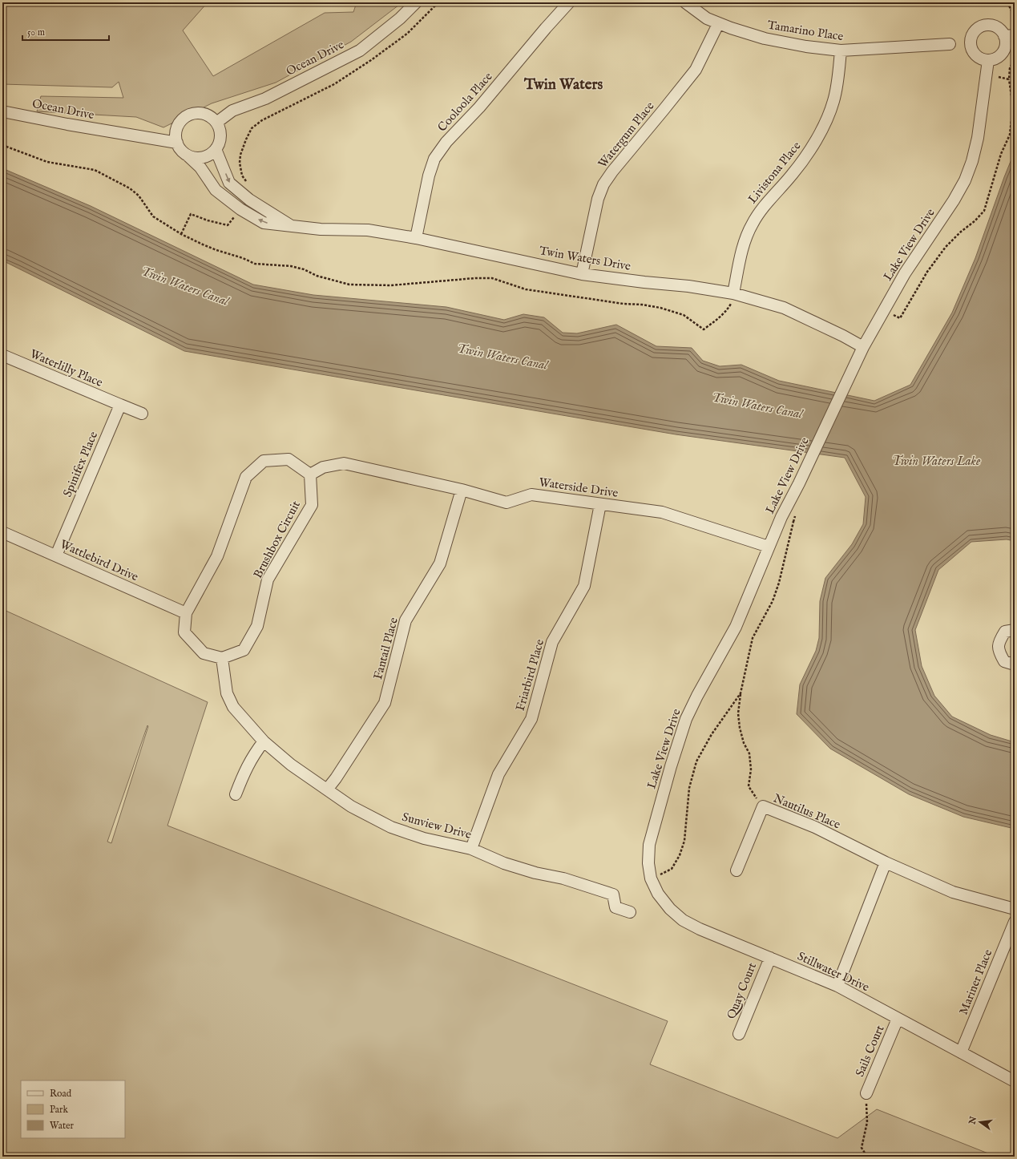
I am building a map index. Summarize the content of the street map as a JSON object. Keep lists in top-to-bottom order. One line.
{"streets":{"street":["Tamarino Place","Ocean Drive","Cooloola Place","Watergum Place","Livistona Place","Lake View Drive","Twin Waters Drive","Waterlilly Place","Spinifex Place","Waterside Drive","Brushbox Circuit","Wattlebird Drive","Fantail Place","Friarbird Place","Nautilus Place","Sunview Drive","Stillwater Drive","Mariner Place","Quay Court","Sails Court"]},"crossings":[["Tamarino Place","Watergum Place"],["Tamarino Place","Livistona Place"],["Ocean Drive","Twin Waters Drive"],["Cooloola Place","Twin Waters Drive"],["Watergum Place","Twin Waters Drive"],["Livistona Place","Twin Waters Drive"],["Lake View Drive","Twin Waters Drive"],["Lake View Drive","Waterside Drive"],["Lake View Drive","Stillwater Drive"],["Waterlilly Place","Spinifex Place"],["Spinifex Place","Wattlebird Drive"],["Waterside Drive","Brushbox Circuit"],["Waterside Drive","Fantail Place"],["Waterside Drive","Friarbird Place"],["Brushbox Circuit","Sunview Drive"],["Fantail Place","Sunview Drive"],["Friarbird Place","Sunview Drive"],["Stillwater Drive","Mariner Place"],["Stillwater Drive","Quay Court"],["Stillwater Drive","Sails Court"]],"districts":["Twin Waters"],"water":["Twin Waters Canal","Twin Waters Lake"],"legend":["Road","Park","Water"],"scale_bar":"50 m","north":"left"}
